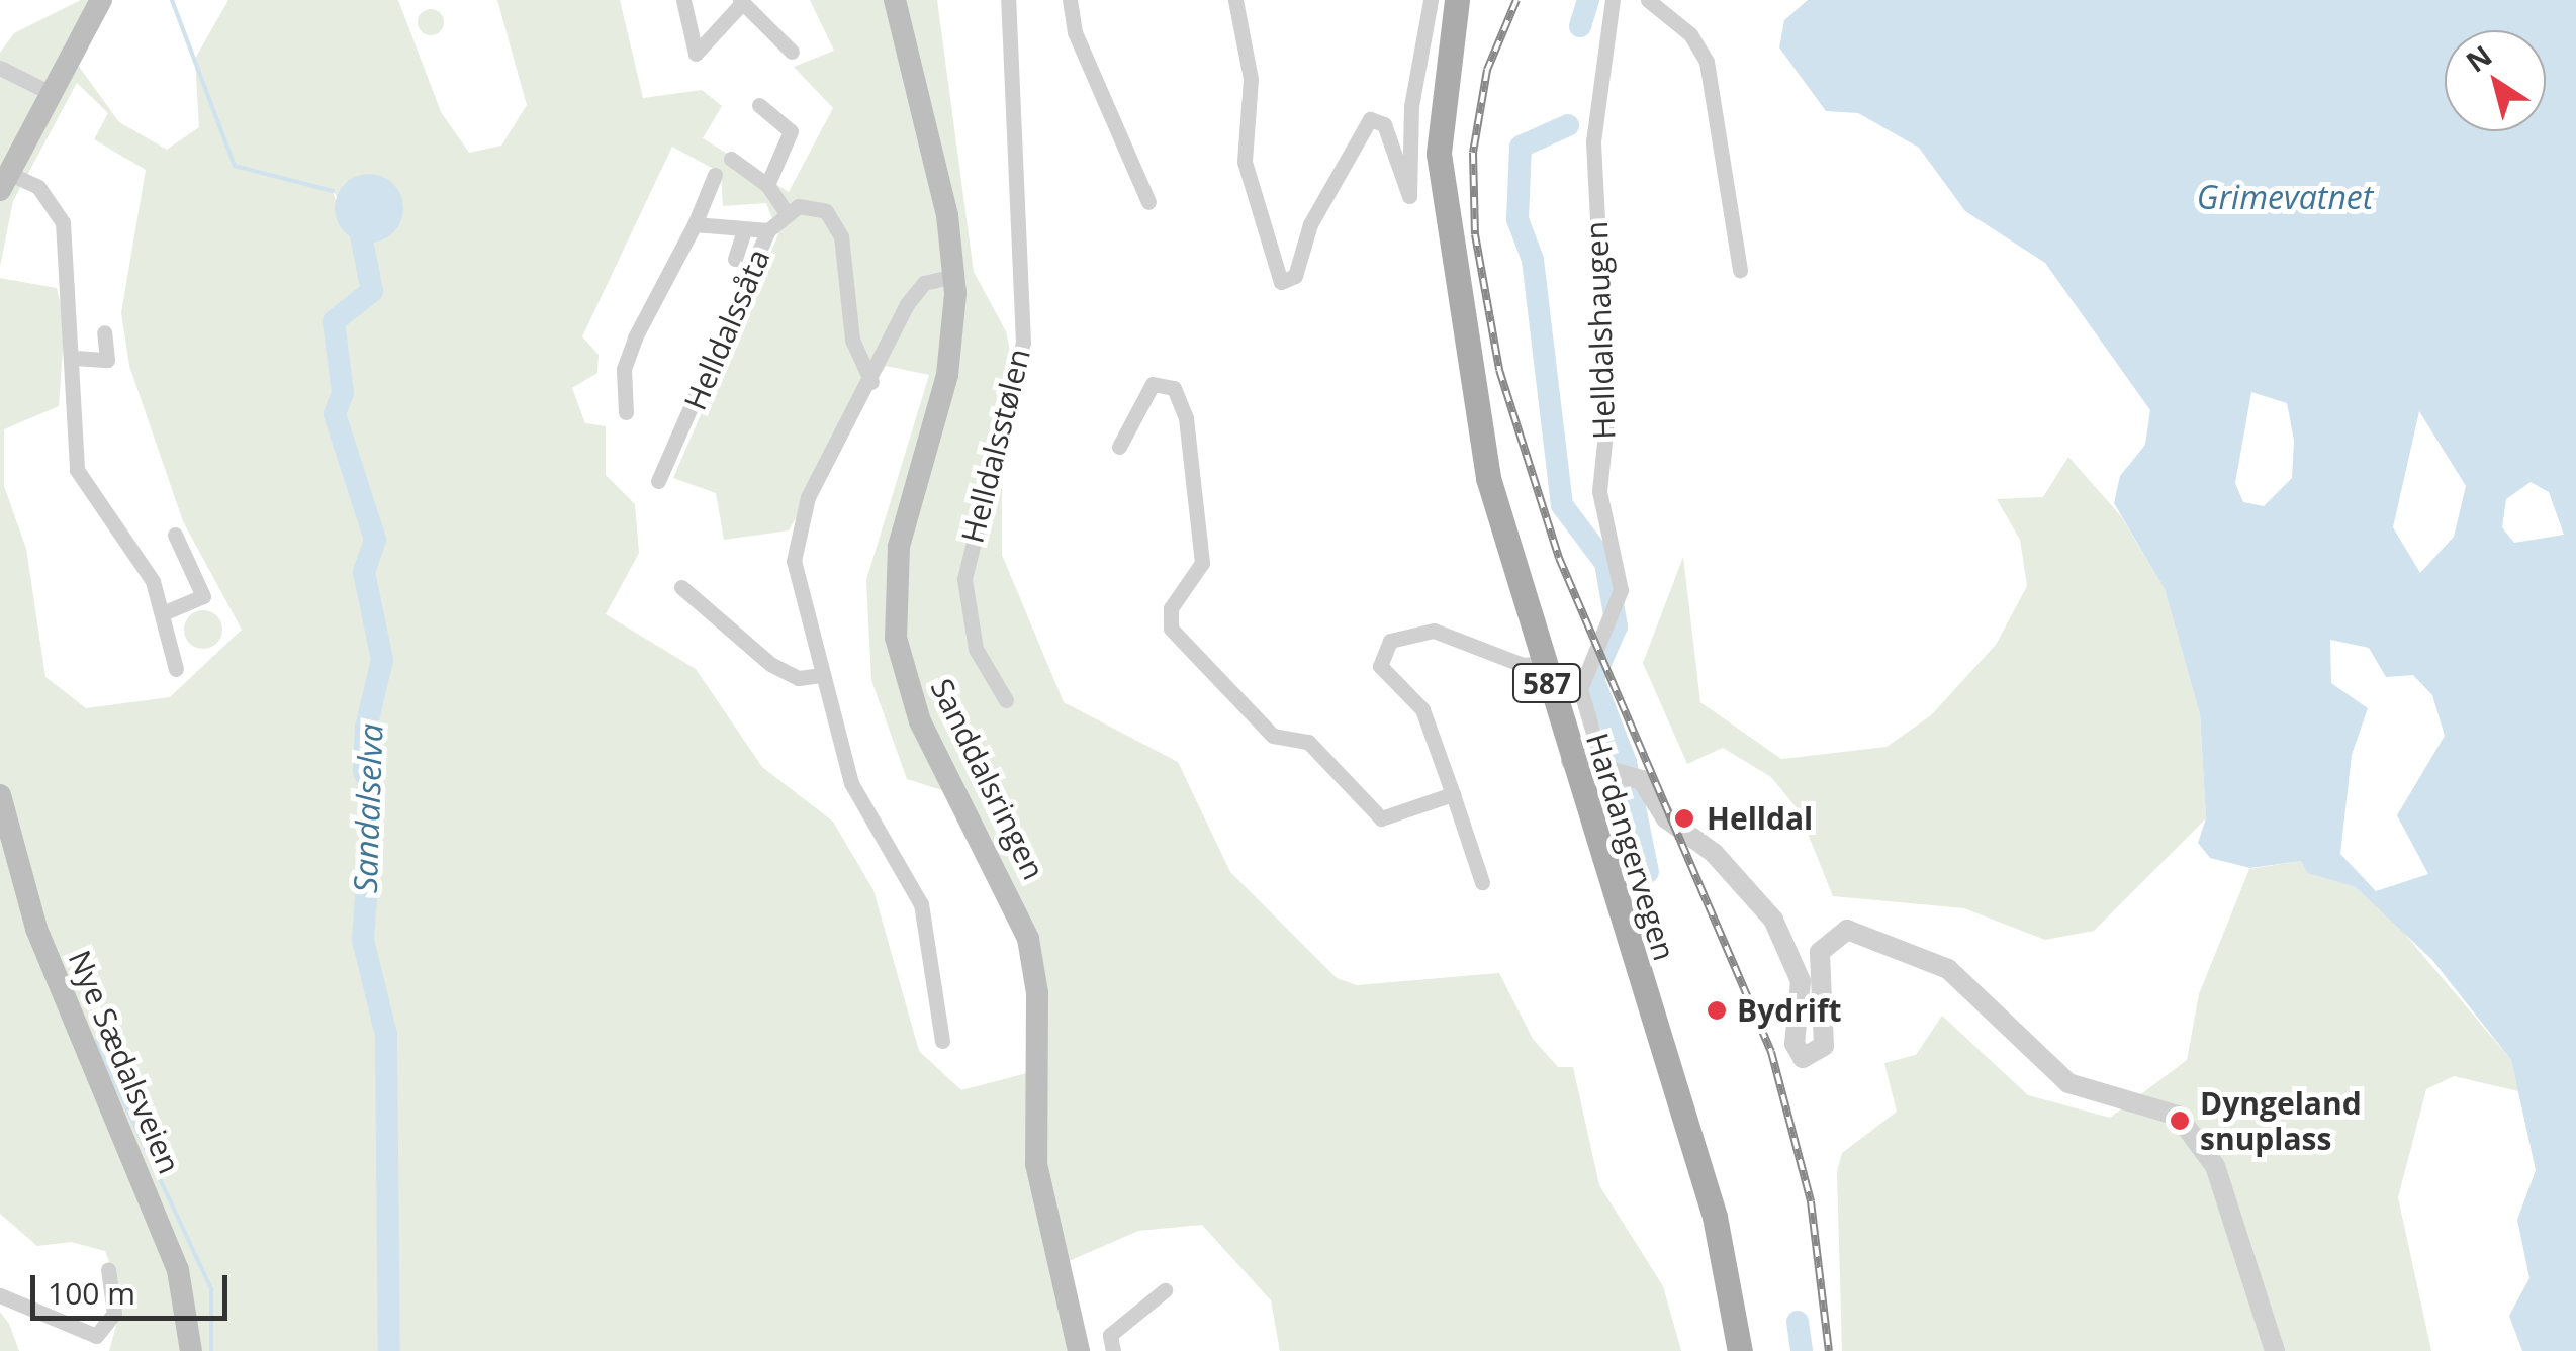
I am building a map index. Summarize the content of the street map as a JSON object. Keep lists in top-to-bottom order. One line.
{"streets":{"main road":["587","Sanddalsringen","Hardangervegen","Nye Sædalsveien"],"street":["Helldalssåta","Helldalshaugen","Helldalsstølen"]},"water":["Grimevatnet","Sandalselva"],"places":["Helldal","Bydrift","Dyngeland snuplass"],"scale_bar":"100 m","north":"top left"}
